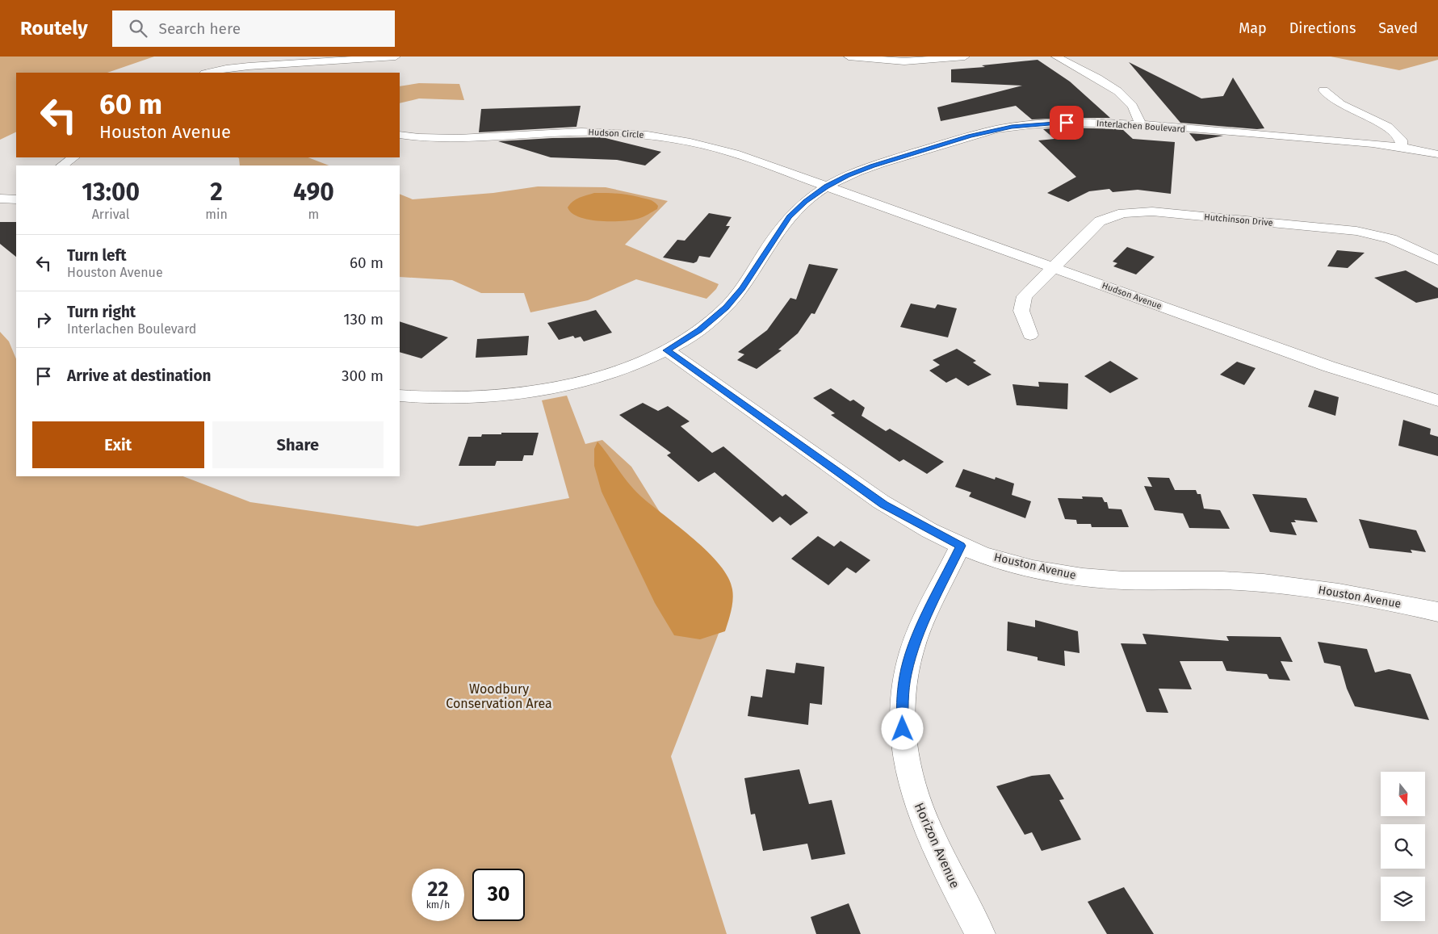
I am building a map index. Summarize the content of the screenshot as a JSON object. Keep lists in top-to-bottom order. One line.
{"streets":{"street":["Interlachen Boulevard","Hudson Circle","Hutchinson Drive","Hudson Avenue","Houston Avenue","Horizon Avenue"]},"crossings":[["Interlachen Boulevard","Hudson Circle"],["Interlachen Boulevard","Hudson Avenue"],["Interlachen Boulevard","Houston Avenue"],["Hudson Circle","Hudson Avenue"],["Hutchinson Drive","Hudson Avenue"],["Houston Avenue","Horizon Avenue"]],"parks":["Woodbury Conservation Area"],"north":"bottom","page":{"header":"Routely","search":"Search here","nav":["Map","Directions","Saved"],"turn":["60 m","Houston Avenue"],"eta":["13:00","Arrival","2","min","490","m"],"list":[{"name":"Turn left","note":"Houston Avenue","value":"60 m"},{"name":"Turn right","note":"Interlachen Boulevard","value":"130 m"},{"name":"Arrive at destination","value":"300 m"}],"buttons":["Exit","Share"],"speed":"22 km/h","limit":"30"}}
